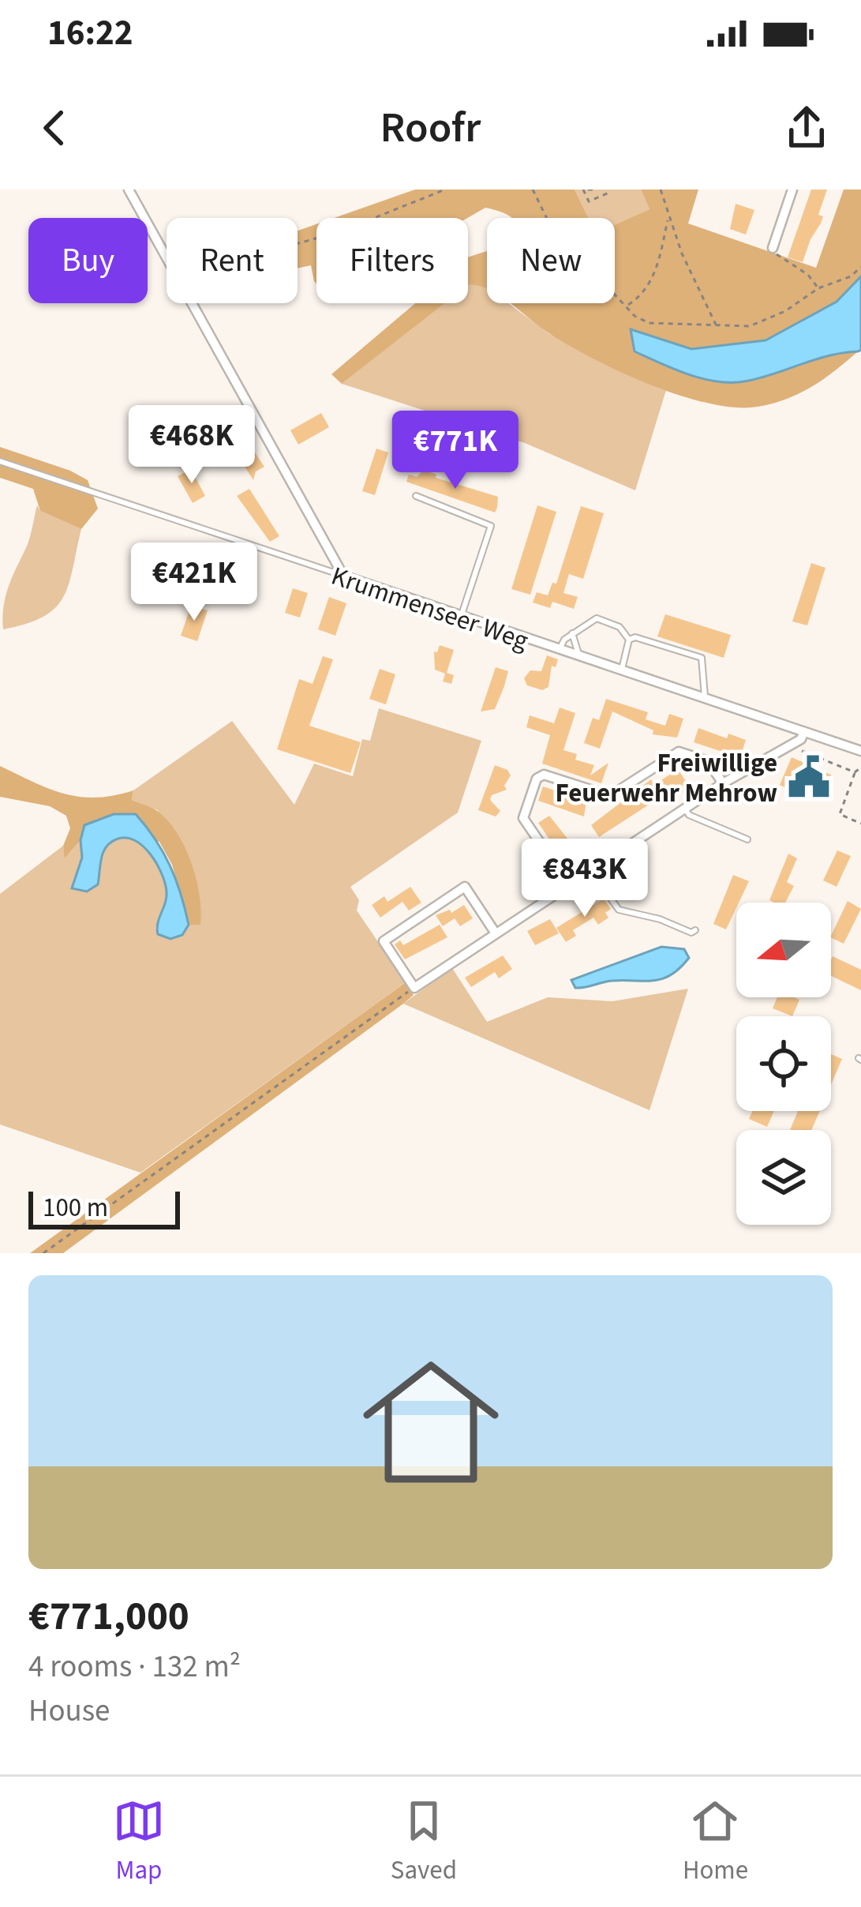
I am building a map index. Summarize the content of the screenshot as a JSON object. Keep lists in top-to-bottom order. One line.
{"streets":{"street":["Krummenseer Weg"]},"places":{"public building":["Freiwillige Feuerwehr Mehrow"]},"scale_bar":"100 m","north":"left","page":{"status":"16:22","header":"Roofr","chip":["Buy","Rent","Filters","New"],"price":["€468K","€771K","€421K","€843K"],"scale":"100 m","list":[{"name":"€771,000","note":"4 rooms · 132 m² · House"}],"tabs":["Map","Saved","Home"]}}
